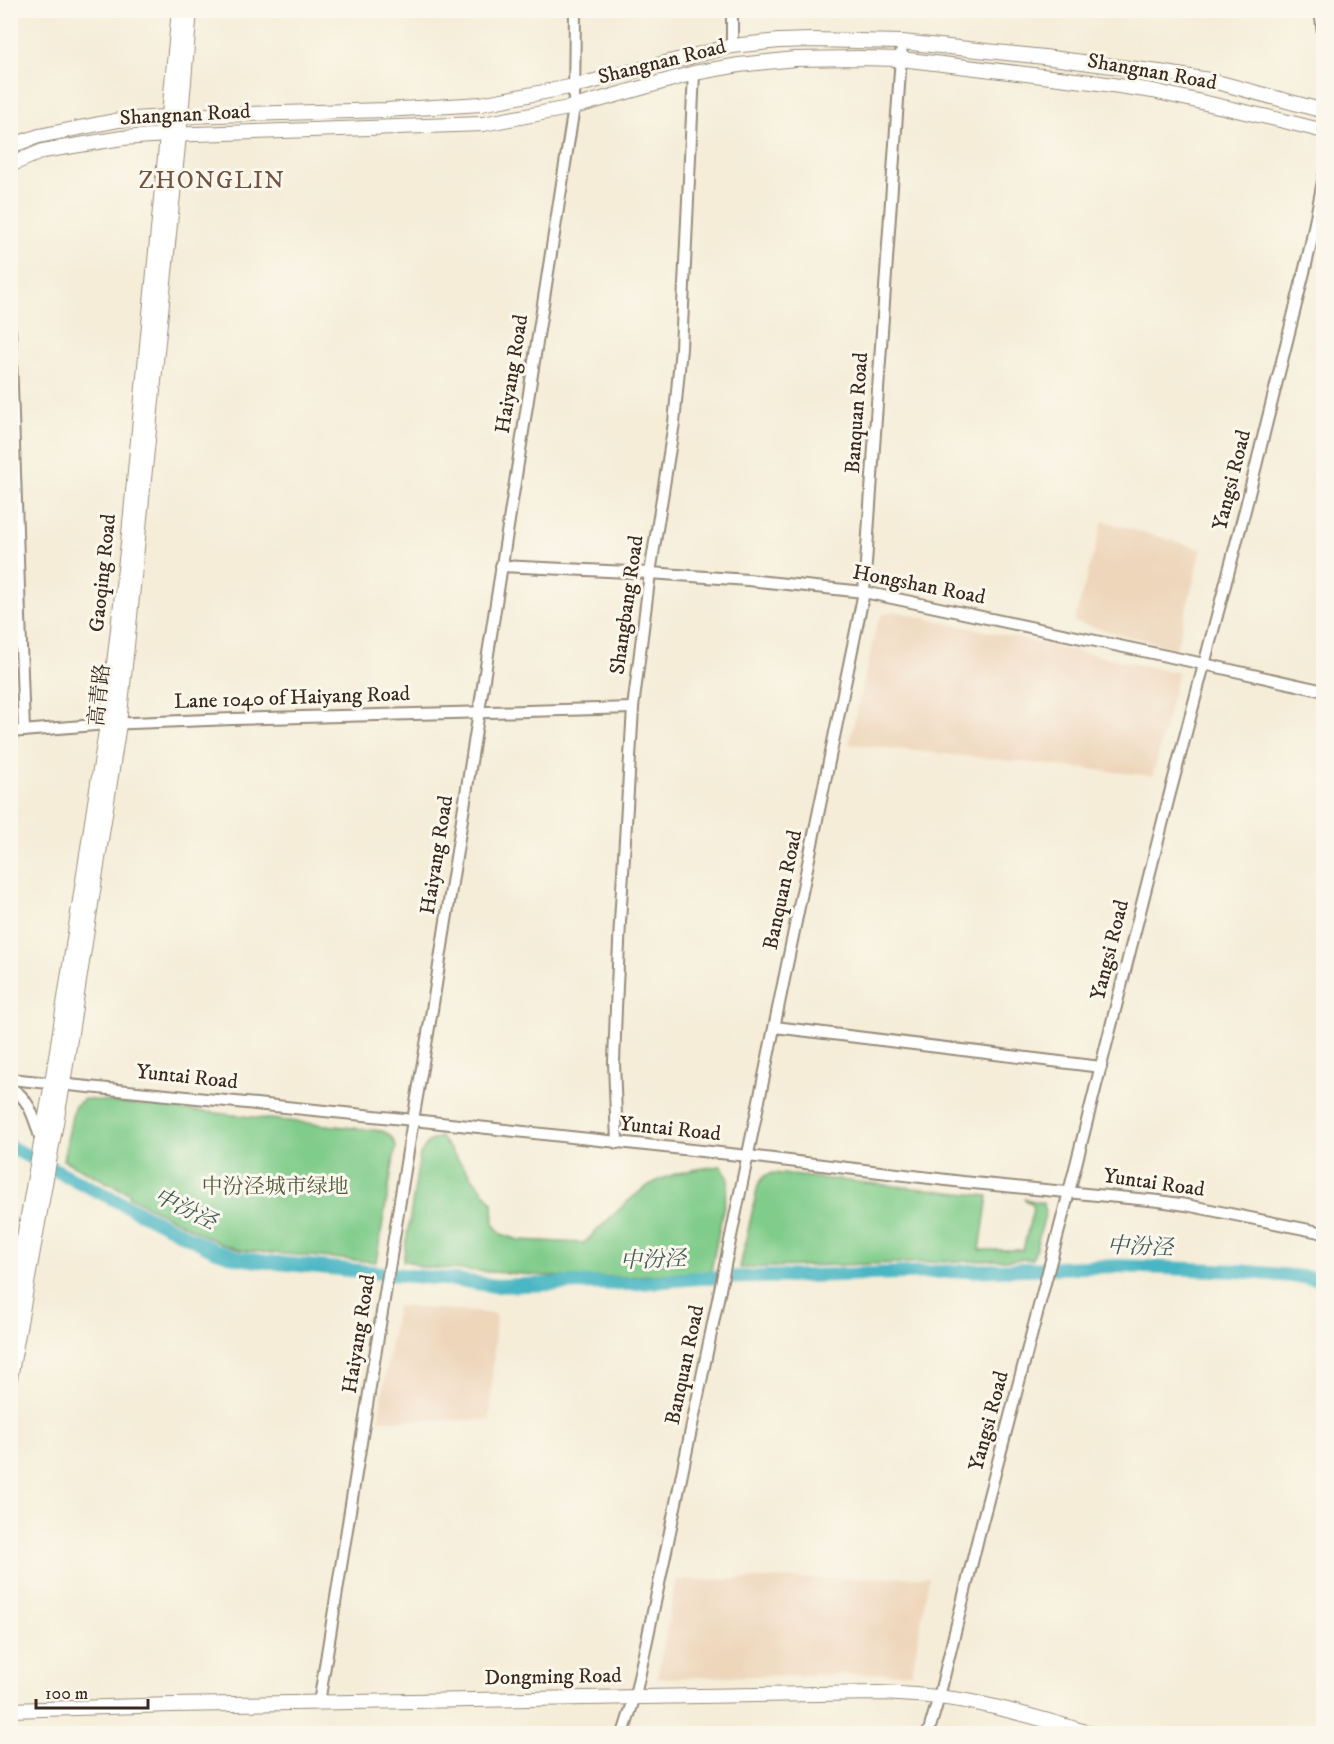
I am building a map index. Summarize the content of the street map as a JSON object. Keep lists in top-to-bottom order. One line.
{"streets":{"main road":["Shangnan Road","Gaoqing Road","Dongming Road"],"street":["Haiyang Road","Banquan Road","Yangsi Road","Hongshan Road","Shangbang Road","Lane 1040 of Haiyang Road","Yuntai Road"]},"crossings":[["Shangnan Road","Haiyang Road"],["Shangnan Road","Banquan Road"],["Shangnan Road","Gaoqing Road"],["Shangnan Road","Shangbang Road"],["Haiyang Road","Hongshan Road"],["Haiyang Road","Lane 1040 of Haiyang Road"],["Haiyang Road","Yuntai Road"],["Haiyang Road","Dongming Road"],["Banquan Road","Hongshan Road"],["Banquan Road","Yuntai Road"],["Banquan Road","Dongming Road"],["Yangsi Road","Hongshan Road"],["Yangsi Road","Yuntai Road"],["Yangsi Road","Dongming Road"],["Gaoqing Road","Lane 1040 of Haiyang Road"],["Gaoqing Road","Yuntai Road"],["Hongshan Road","Shangbang Road"],["Shangbang Road","Lane 1040 of Haiyang Road"],["Shangbang Road","Yuntai Road"]],"districts":["ZHONGLIN"],"water":["中汾泾"],"parks":["中汾泾城市绿地"],"scale_bar":"100 m"}
